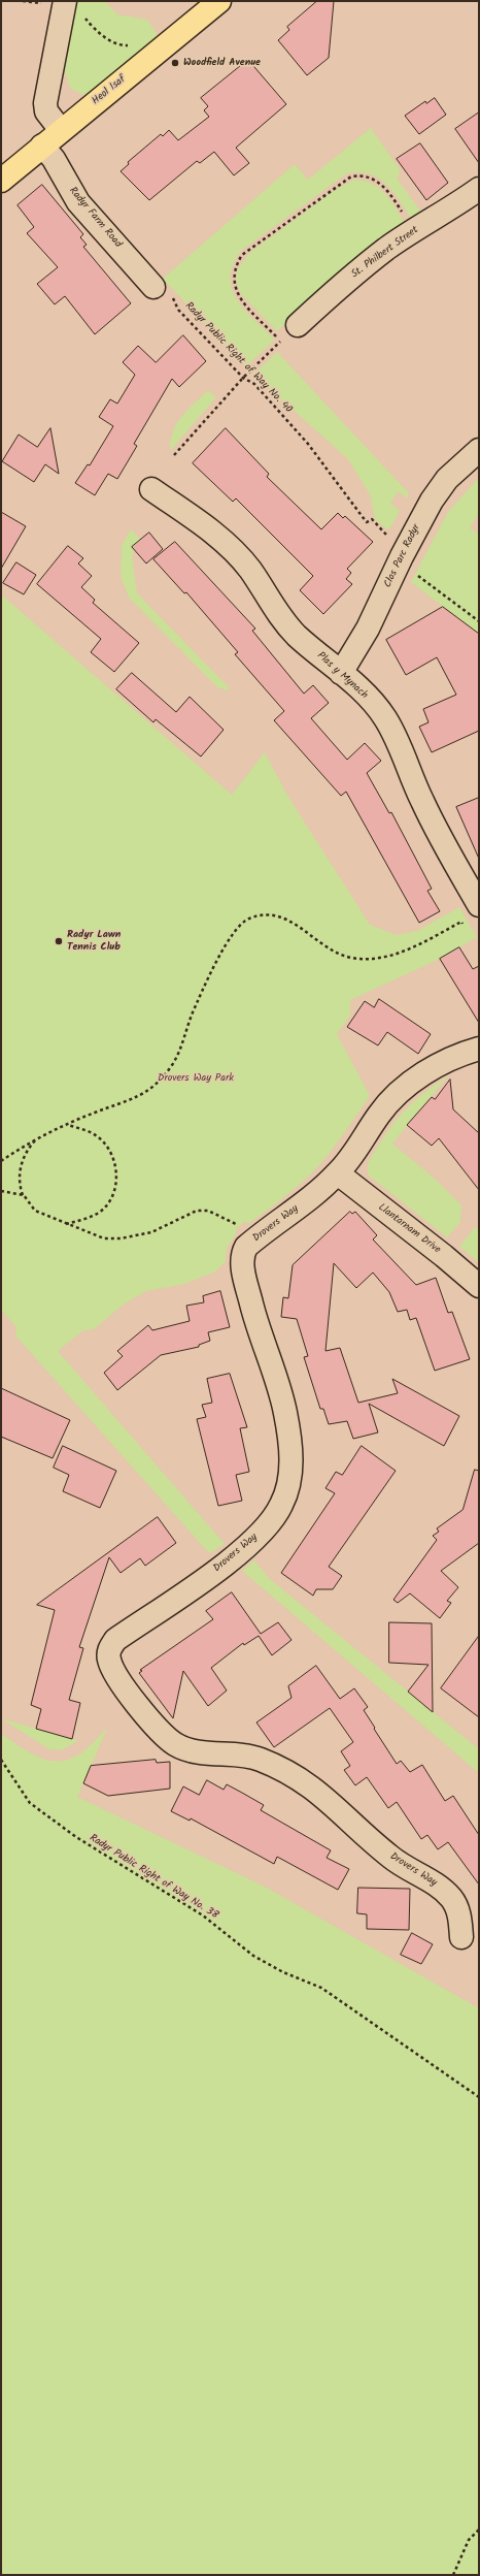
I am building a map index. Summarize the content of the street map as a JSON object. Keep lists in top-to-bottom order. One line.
{"streets":{"main road":["Heol Isaf"],"street":["Radyr Farm Road","St. Philbert Street","Clos Parc Radyr","Plas y Mynach","Drovers Way","Llantarnam Drive"],"path":["Radyr Public Right of Way No. 40","Radyr Public Right of Way No. 38"]},"crossings":[["Heol Isaf","Radyr Farm Road"],["Radyr Farm Road","Radyr Public Right of Way No. 40"],["Clos Parc Radyr","Plas y Mynach"],["Drovers Way","Llantarnam Drive"]],"parks":["Drovers Way Park"],"places":["Woodfield Avenue","Radyr Lawn Tennis Club"]}
